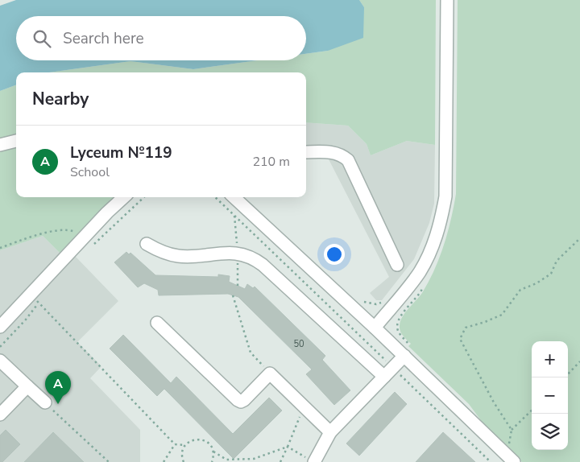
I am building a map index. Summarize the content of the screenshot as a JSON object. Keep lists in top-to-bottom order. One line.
{"house_numbers":["50"],"page":{"search":"Search here","heading":"Nearby","list":[{"mark":"A","name":"Lyceum №119","note":"School","value":"210 m"}],"map_buttons":["+","−"],"pins":"A"}}
